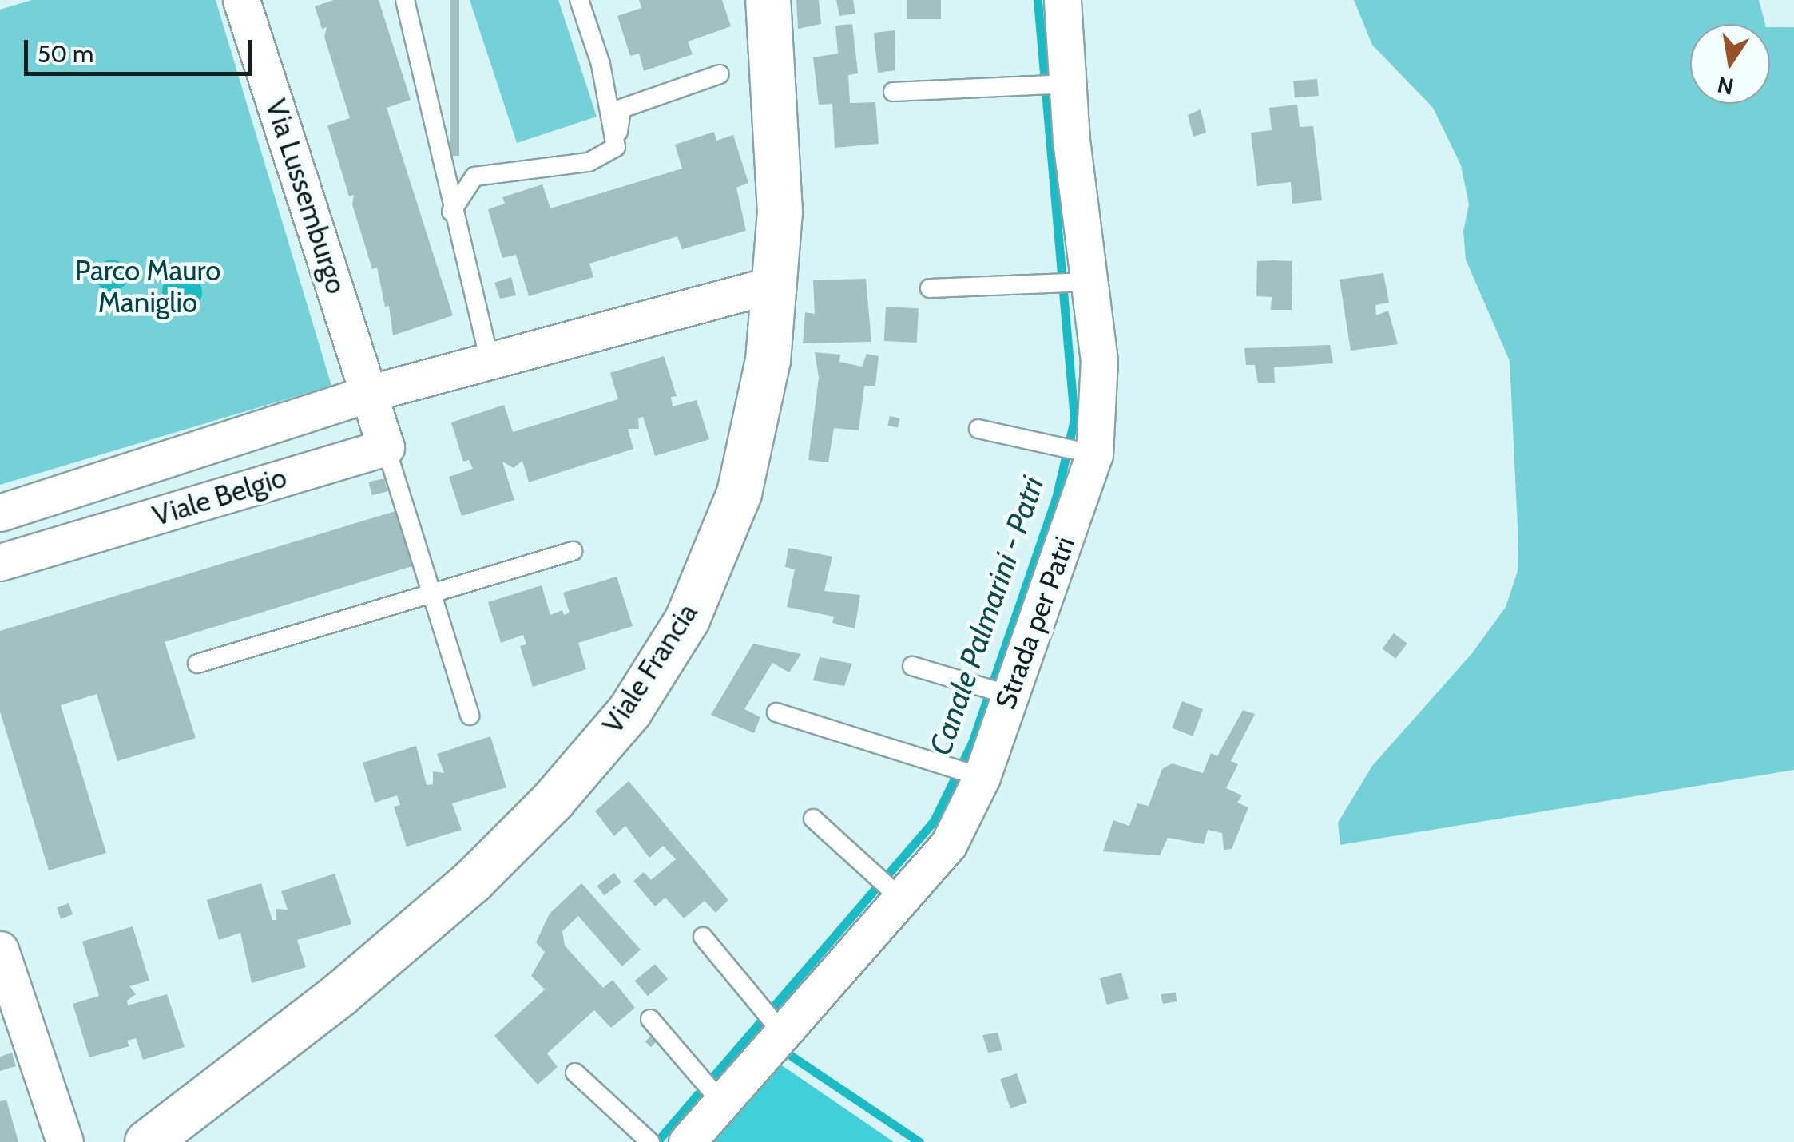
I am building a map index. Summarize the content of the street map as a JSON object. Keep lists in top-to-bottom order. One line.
{"streets":{"street":["Via Lussemburgo","Viale Belgio","Strada per Patri","Viale Francia"]},"crossings":[["Via Lussemburgo","Viale Belgio"],["Viale Belgio","Viale Francia"]],"water":["Canale Palmarini - Patri"],"parks":["Parco Mauro Maniglio"],"scale_bar":"50 m","north":"bottom"}
